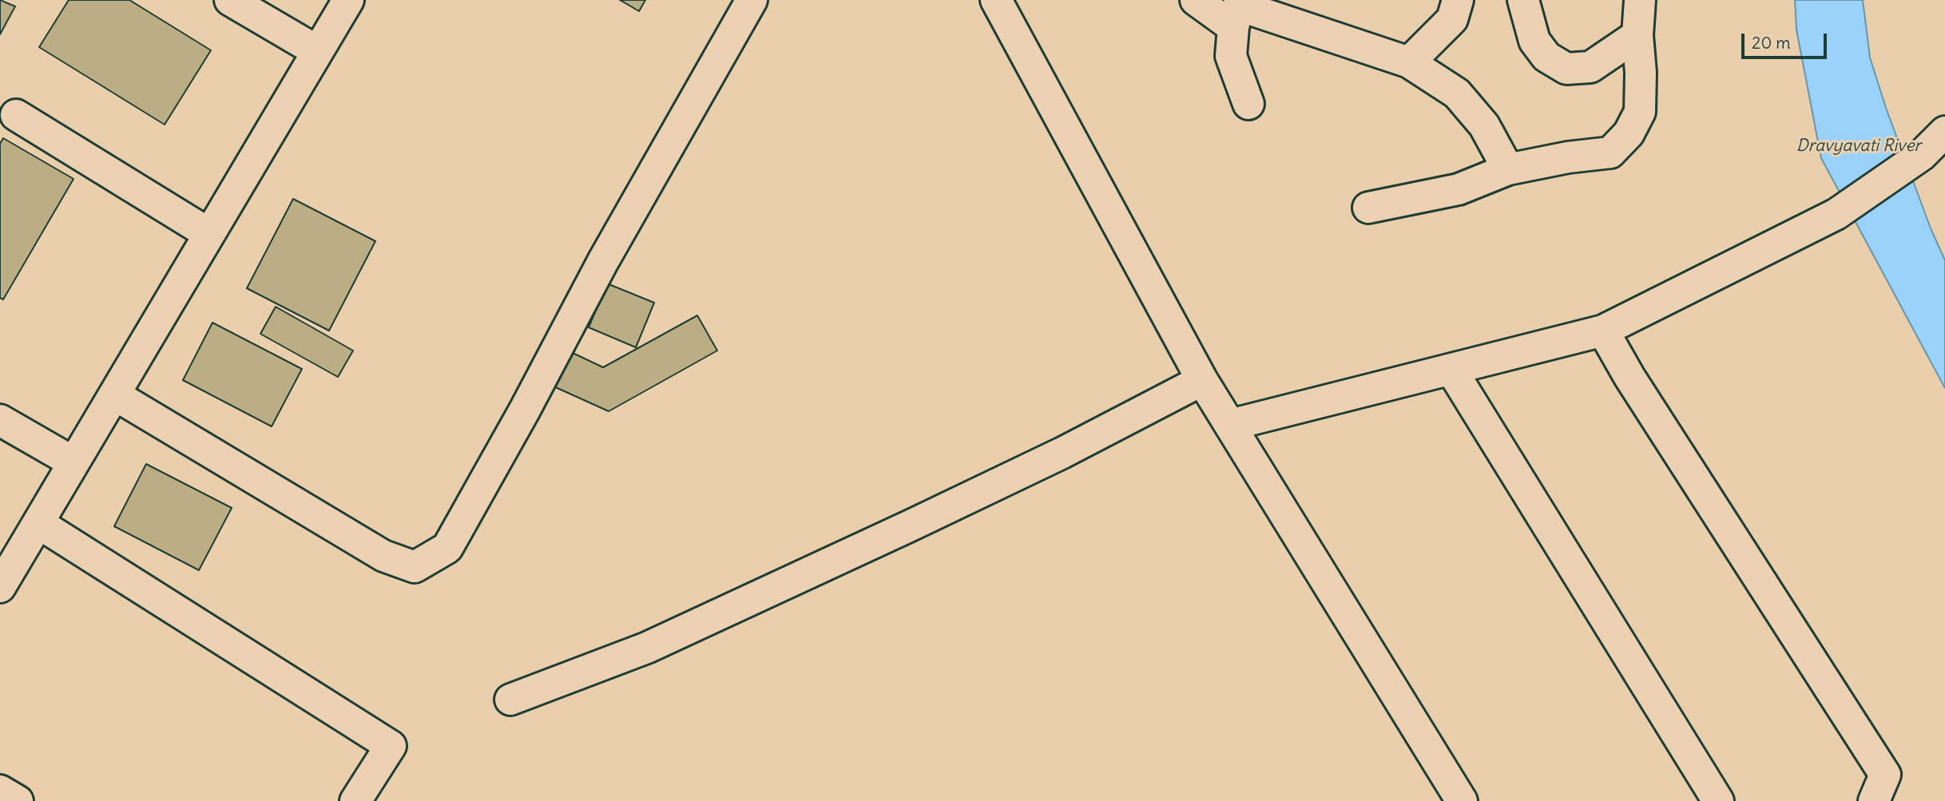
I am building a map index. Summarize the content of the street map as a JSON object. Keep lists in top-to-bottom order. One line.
{"water":["Dravyavati River"],"scale_bar":"20 m"}
